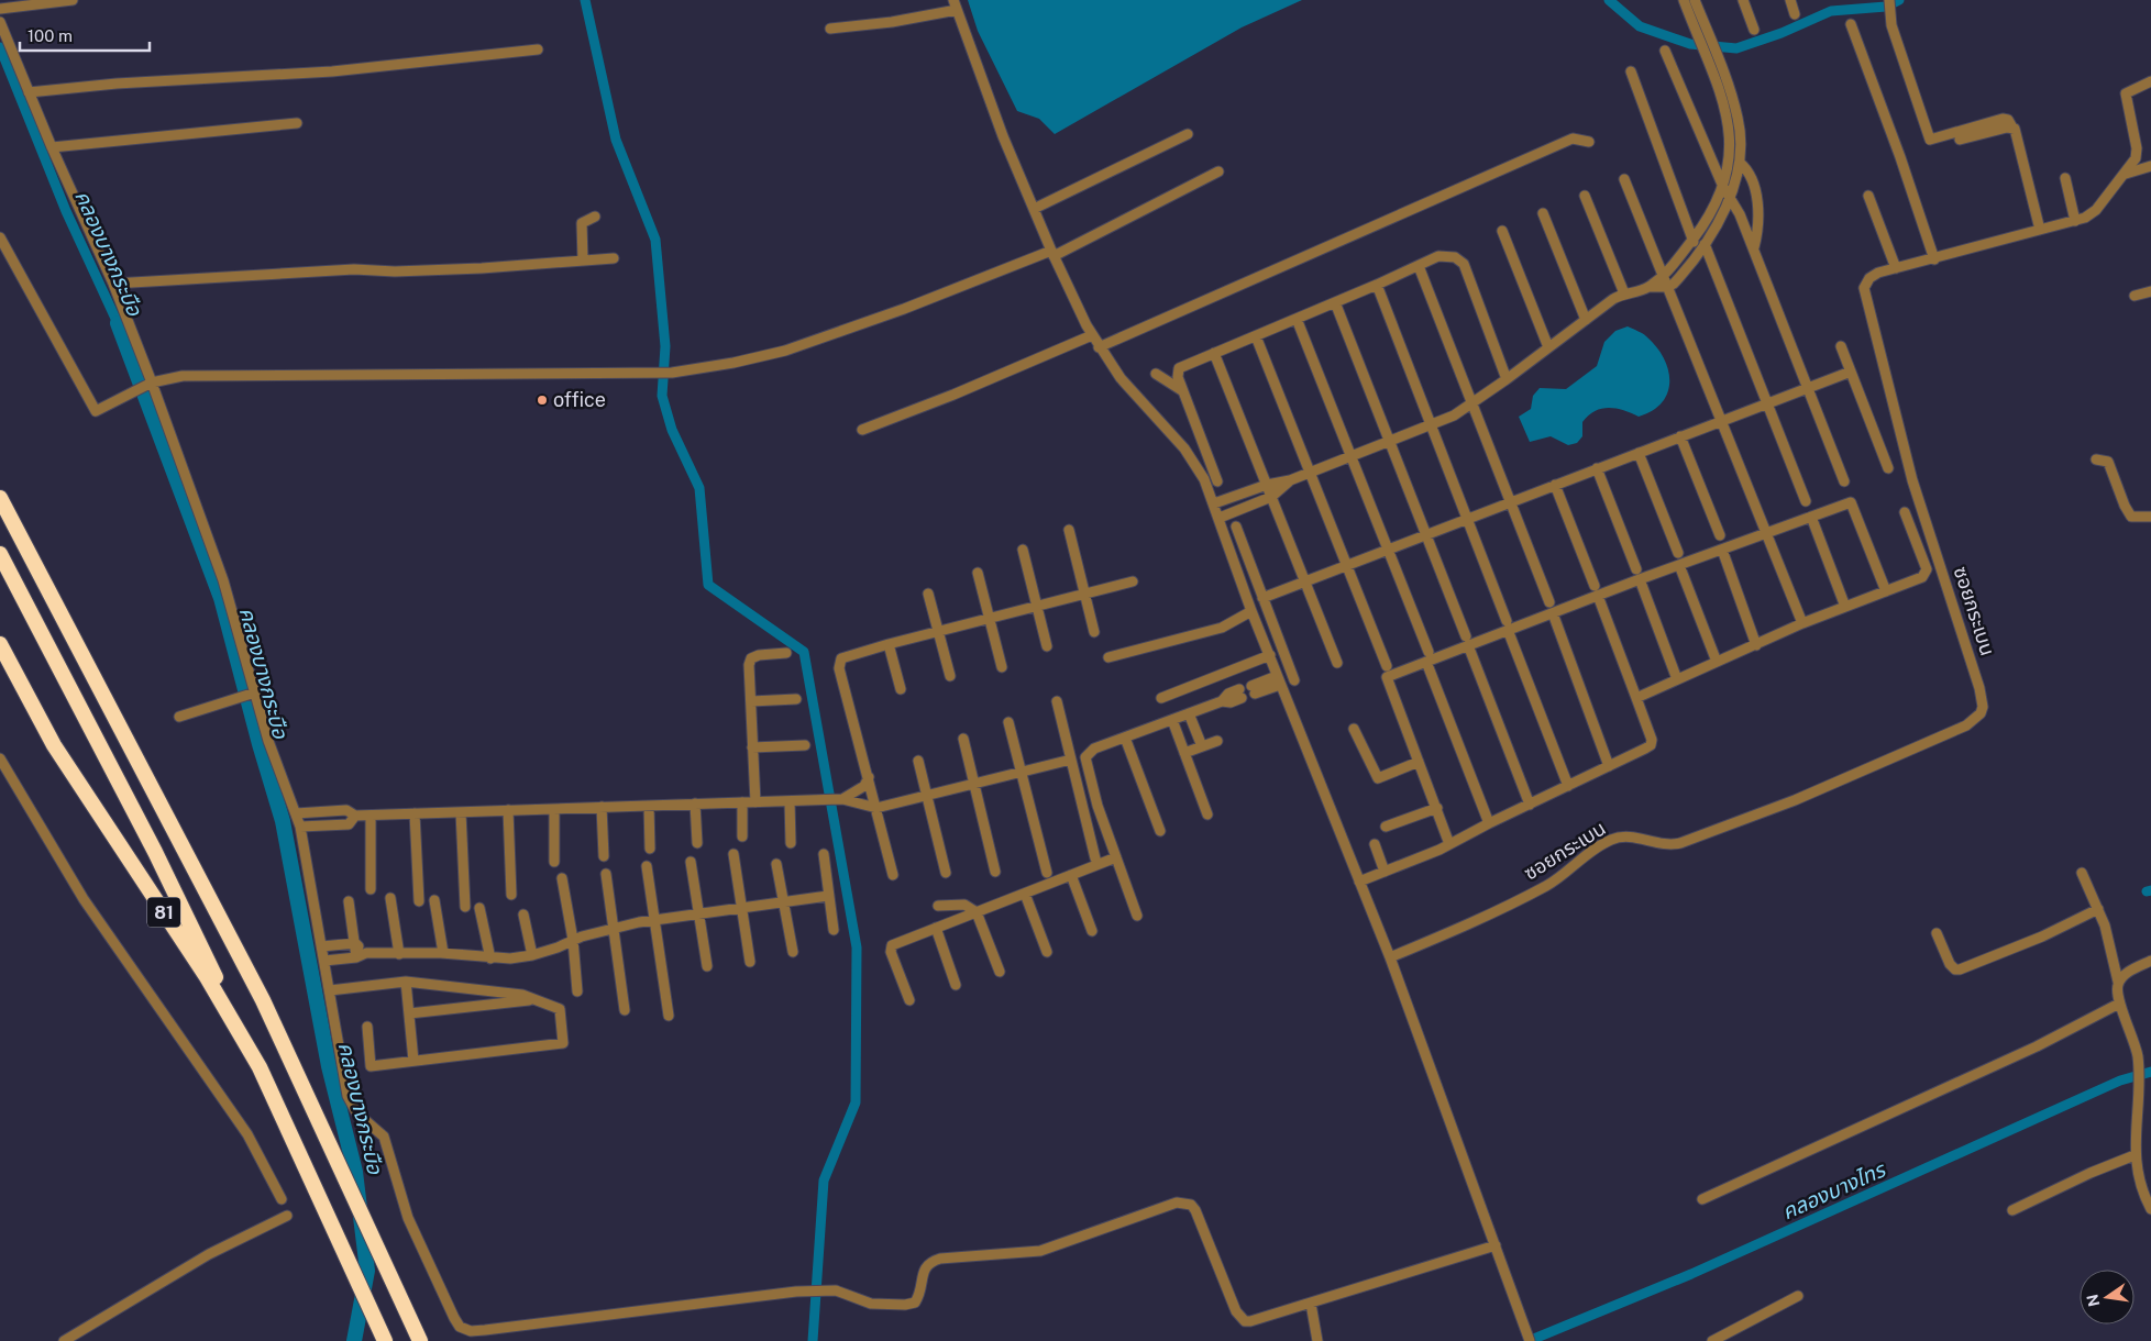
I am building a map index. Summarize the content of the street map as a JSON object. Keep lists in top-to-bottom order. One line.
{"streets":{"highway":["81"],"street":["ซอยกระเบน"]},"water":["คลองบางกระบือ","คลองบางไทร"],"places":["office"],"scale_bar":"100 m","north":"left"}
